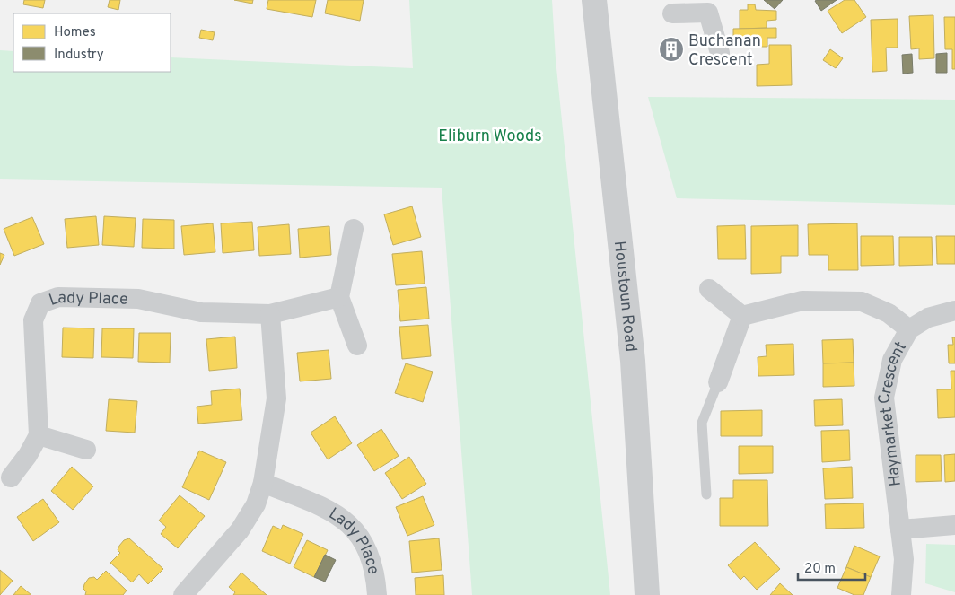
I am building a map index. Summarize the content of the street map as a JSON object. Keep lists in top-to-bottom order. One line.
{"streets":{"street":["Houstoun Road","Lady Place","Haymarket Crescent"]},"parks":["Eliburn Woods"],"places":{"building":["Buchanan Crescent"]},"legend":["Homes","Industry"],"scale_bar":"20 m"}
